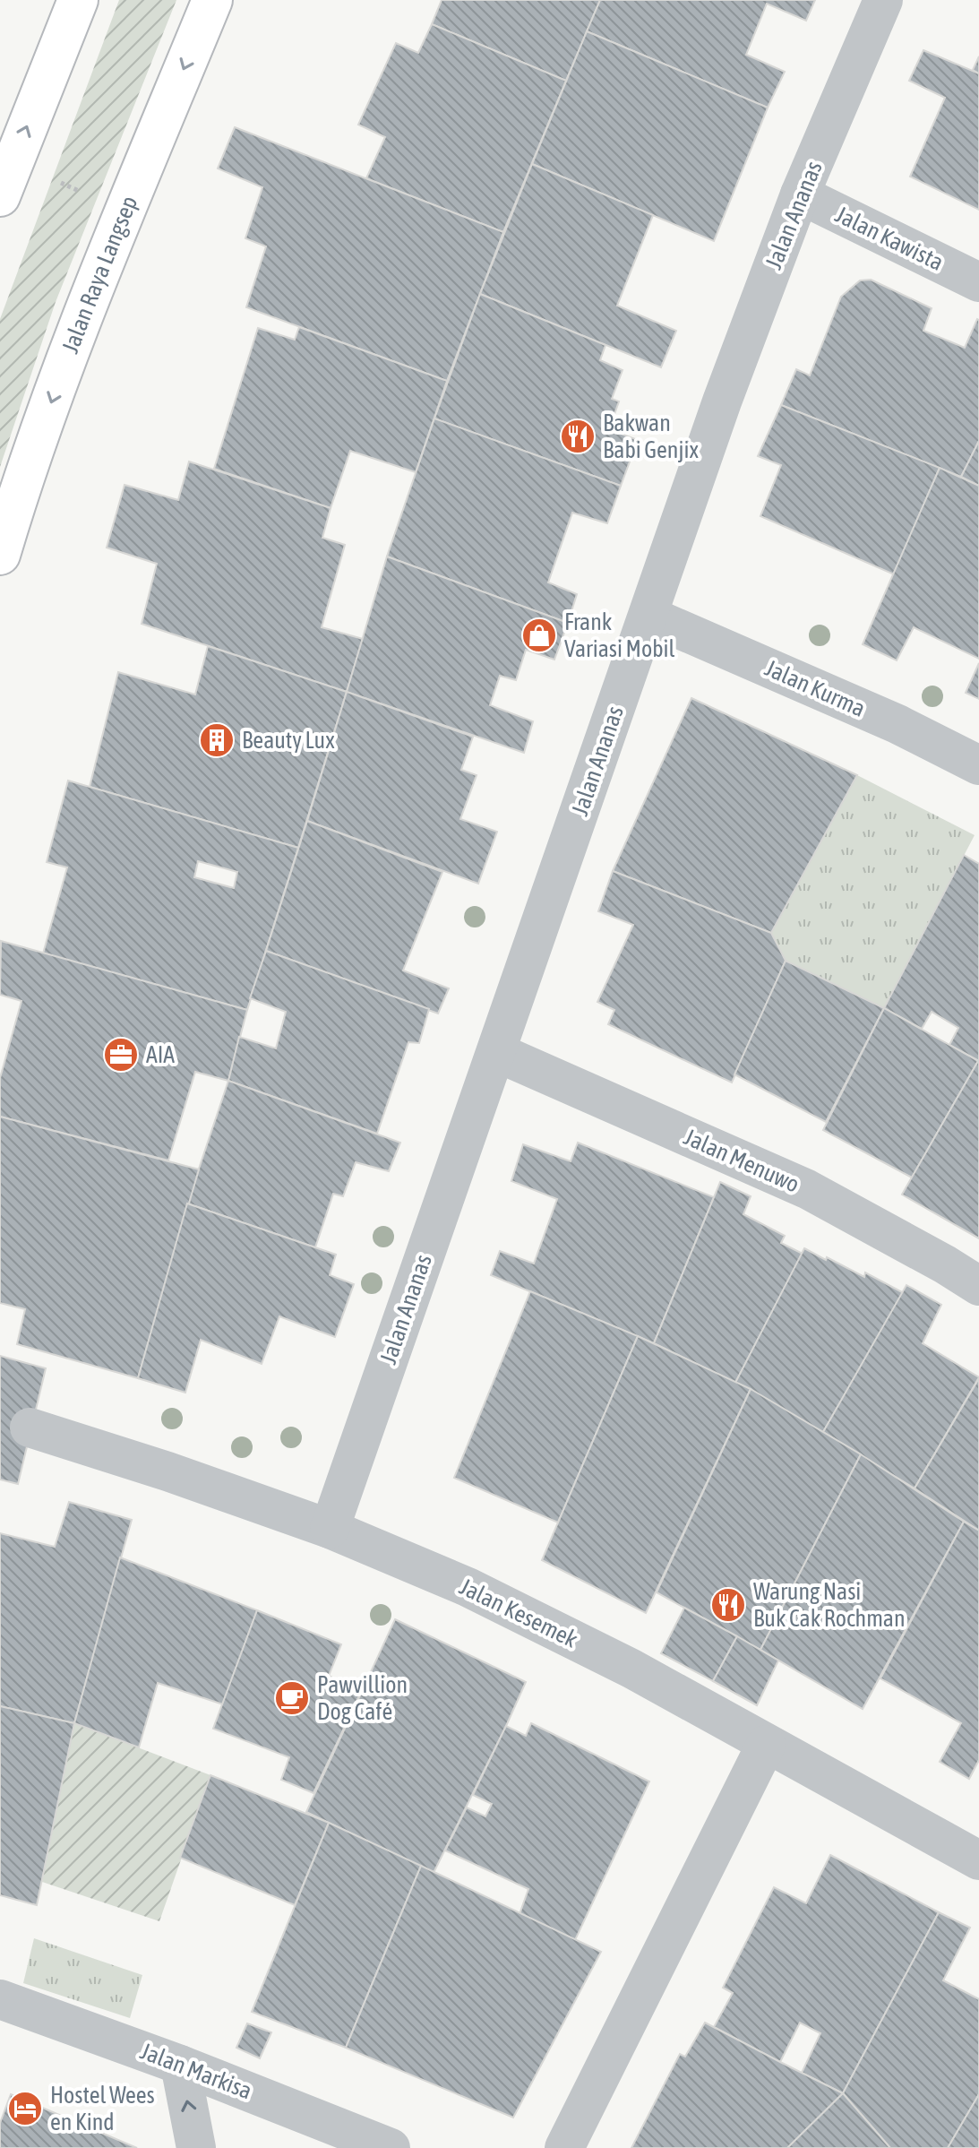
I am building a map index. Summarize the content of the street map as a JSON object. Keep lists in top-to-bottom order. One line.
{"streets":{"main road":["Jalan Raya Langsep"],"street":["Jalan Ananas","Jalan Kawista","Jalan Kurma","Jalan Menuwo","Jalan Kesemek","Jalan Markisa"]},"crossings":[["Jalan Ananas","Jalan Kawista"],["Jalan Ananas","Jalan Kurma"],["Jalan Ananas","Jalan Menuwo"],["Jalan Ananas","Jalan Kesemek"]],"places":{"restaurant":["Bakwan Babi Genjix","Warung Nasi Buk Cak Rochman"],"shop":["Frank Variasi Mobil"],"building":["Beauty Lux"],"office":["AIA"],"cafe":["Pawvillion Dog Café"],"hotel":["Hostel Wees en Kind"]}}
